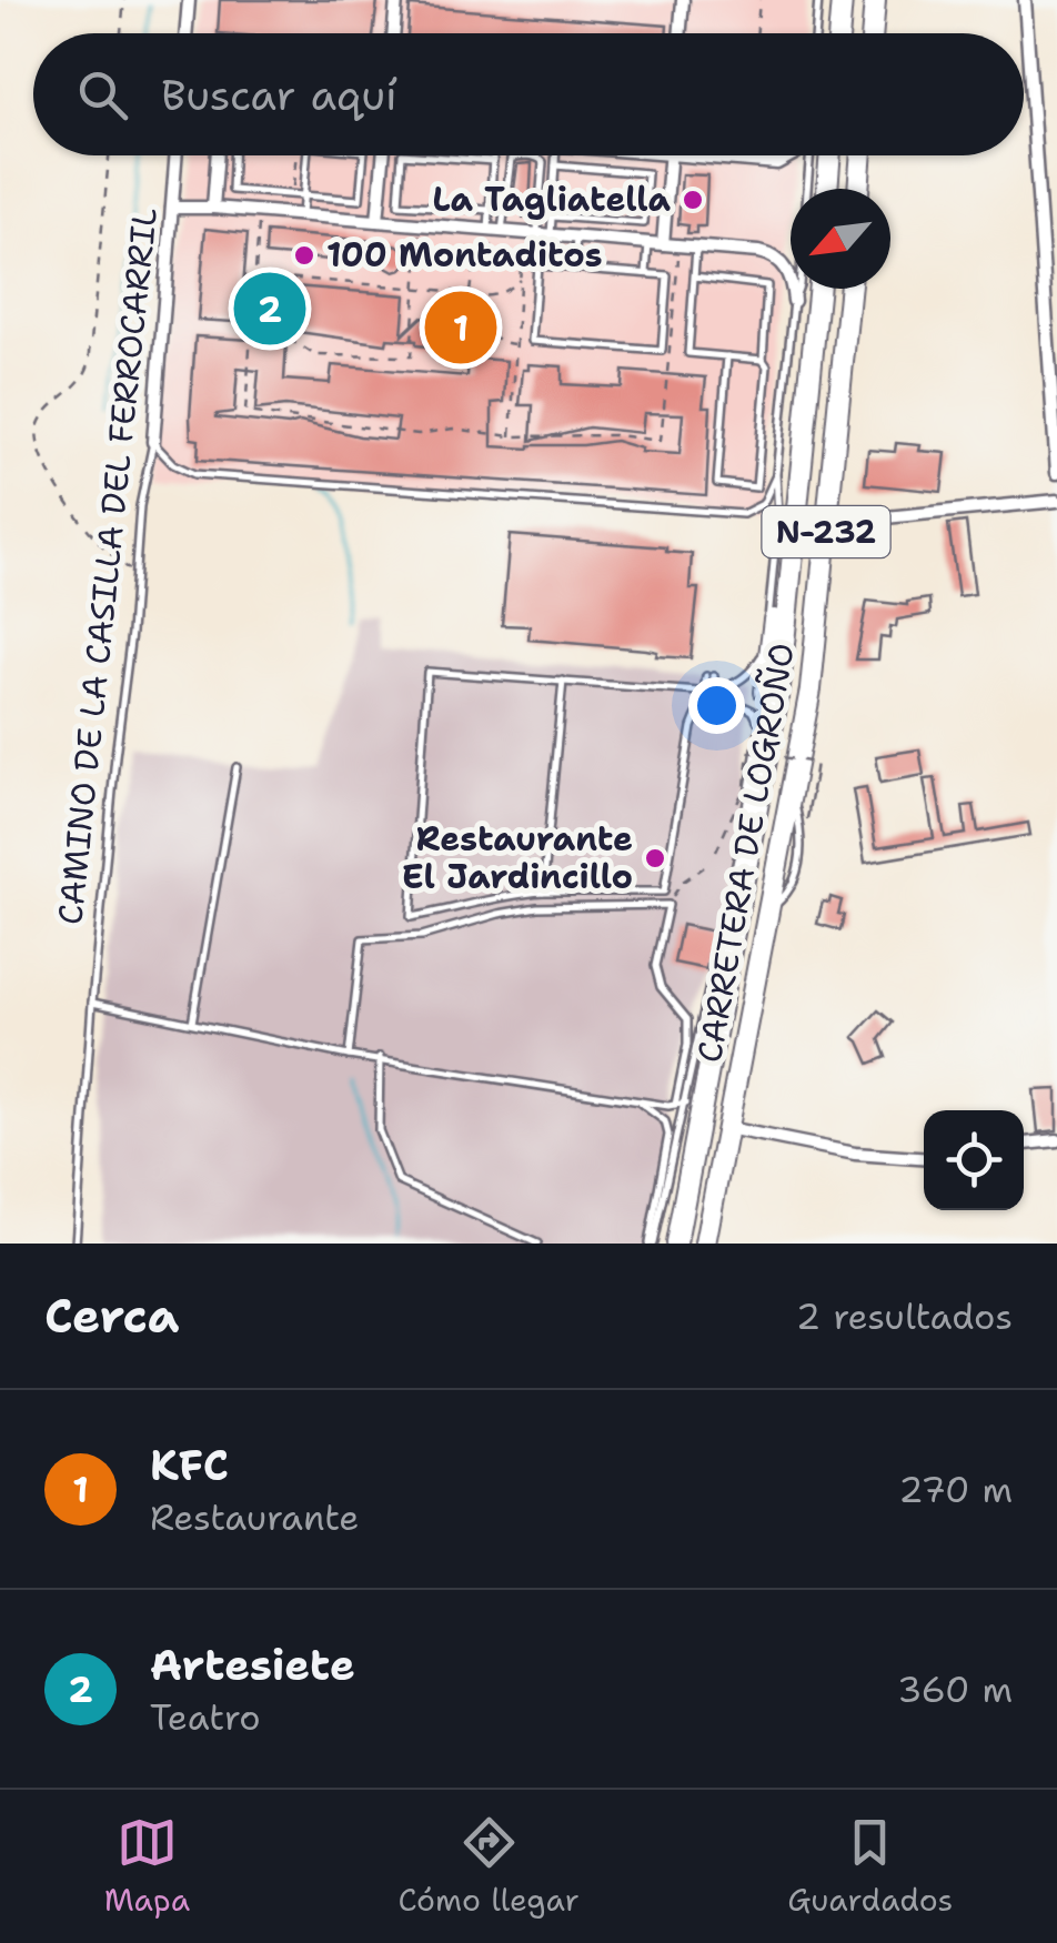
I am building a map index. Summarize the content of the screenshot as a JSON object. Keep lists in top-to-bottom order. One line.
{"streets":{"highway":["N-232","CARRETERA DE LOGROÑO"],"street":["CAMINO DE LA CASILLA DEL FERROCARRIL"]},"places":["La Tagliatella","100 Montaditos","Restaurante El Jardincillo"],"north":"bottom left","page":{"search":"Buscar aquí","pins":["2","1"],"heading":["Cerca","2 resultados"],"list":[{"mark":"1","name":"KFC","note":"Restaurante","value":"270 m"},{"mark":"2","name":"Artesiete","note":"Teatro","value":"360 m"}],"nav":["Mapa","Cómo llegar","Guardados"]}}
